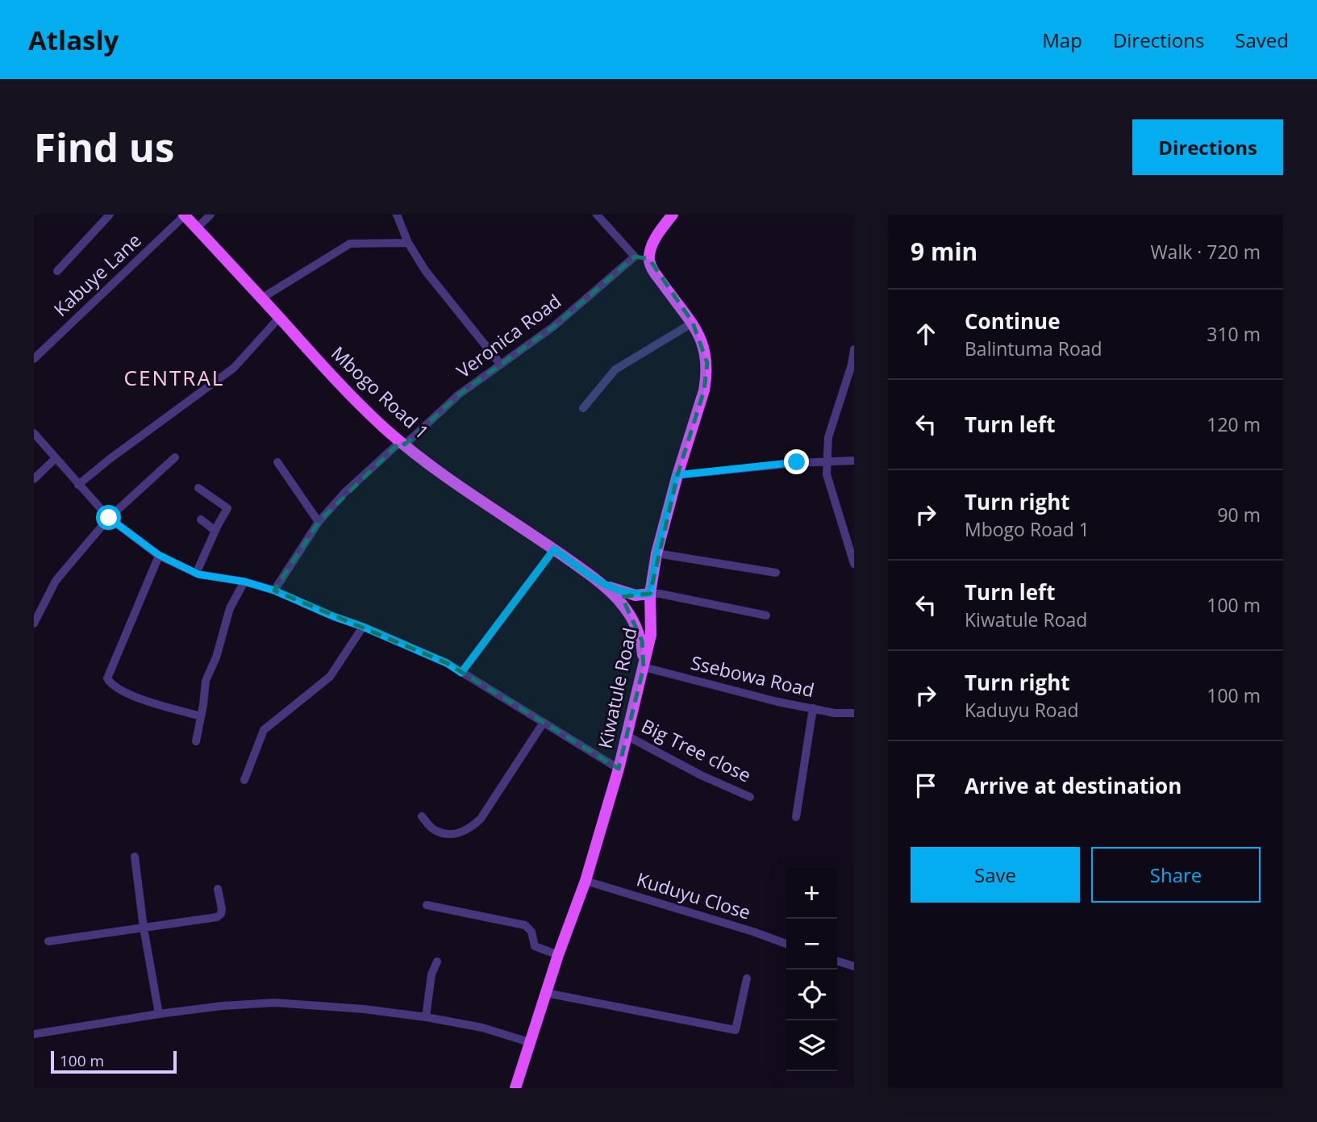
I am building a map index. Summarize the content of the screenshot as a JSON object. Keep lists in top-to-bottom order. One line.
{"streets":{"main road":["Mbogo Road 1","Kiwatule Road"],"street":["Kabuye Lane","Veronica Road","Ssebowa Road","Big Tree close","Kuduyu Close"]},"crossings":[["Kabuye Lane","Mbogo Road 1"],["Veronica Road","Mbogo Road 1"],["Mbogo Road 1","Ssebowa Road"],["Mbogo Road 1","Kiwatule Road"],["Ssebowa Road","Kiwatule Road"],["Kiwatule Road","Big Tree close"],["Kiwatule Road","Kuduyu Close"]],"districts":["CENTRAL"],"scale_bar":"100 m","page":{"header":"Atlasly","nav":["Map","Directions","Saved"],"buttons":["Directions",["Save","Share"]],"title":"Find us","heading":["9 min","Walk · 720 m"],"list":[["Continue","Balintuma Road","310 m"],["Turn left","120 m"],["Turn right","Mbogo Road 1","90 m"],["Turn left","Kiwatule Road","100 m"],["Turn right","Kaduyu Road","100 m"],"Arrive at destination"],"map_buttons":["+","−"],"scale":"100 m"}}
